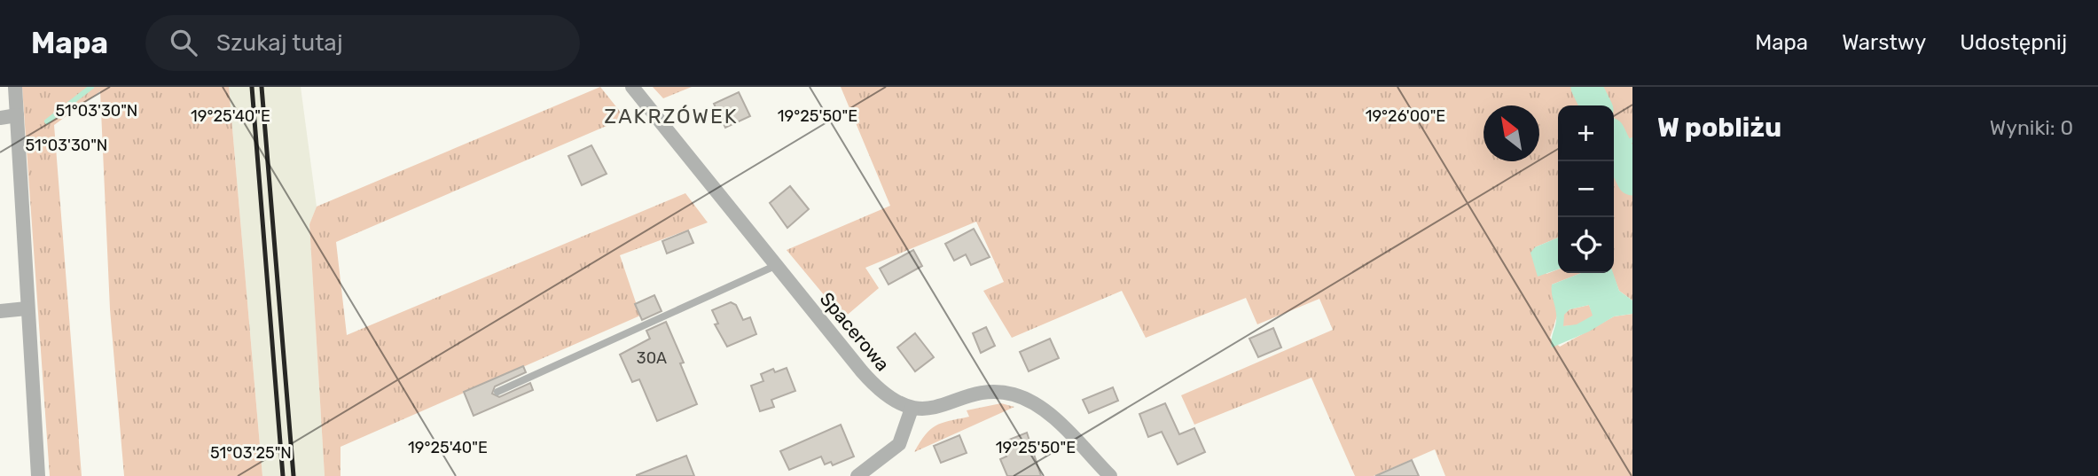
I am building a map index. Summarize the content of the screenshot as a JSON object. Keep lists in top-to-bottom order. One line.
{"streets":{"street":["Spacerowa"]},"districts":["ZAKRZÓWEK"],"house_numbers":["30A"],"north":"top left","page":{"header":"Mapa","search":"Szukaj tutaj","nav":["Mapa","Warstwy","Udostępnij"],"heading":["W pobliżu","Wyniki: 0"],"map_buttons":["+","−"]},"coordinates":["51°03'30\"N","19°25'50\"E","19°26'00\"E","19°25'40\"E","51°03'25\"N"]}
